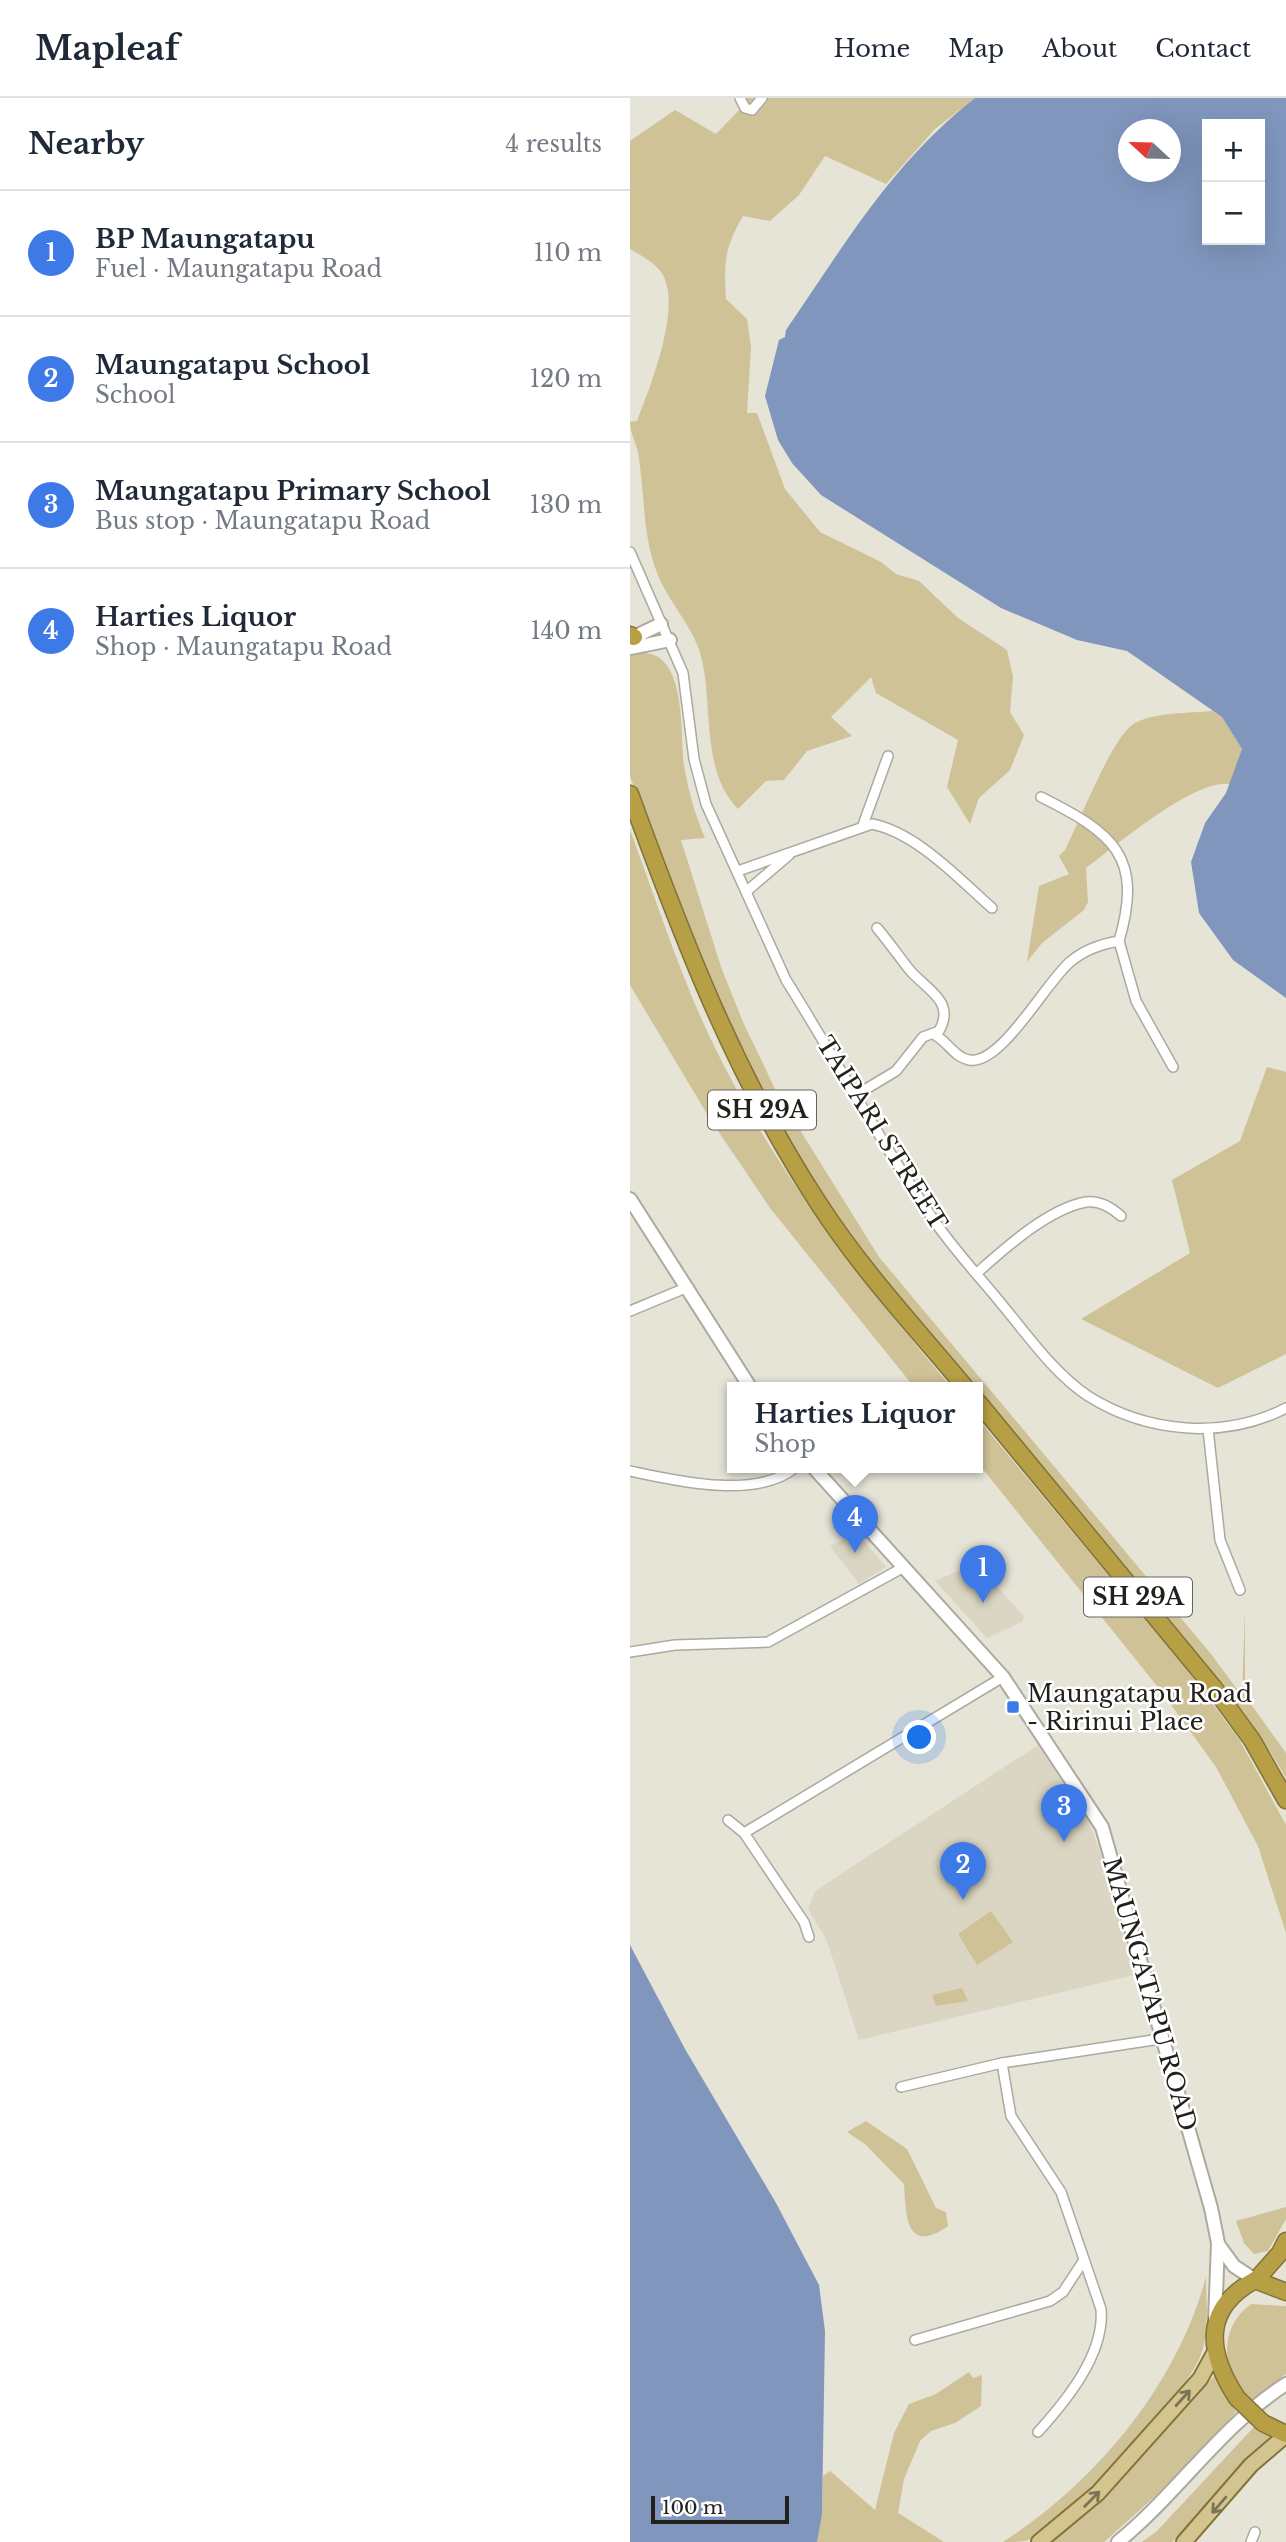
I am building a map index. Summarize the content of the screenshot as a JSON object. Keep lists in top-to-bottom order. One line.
{"streets":{"highway":["SH 29A"],"street":["TAIPARI STREET","MAUNGATAPU ROAD"]},"places":{"transit":["Maungatapu Road - Ririnui Place"]},"scale_bar":"100 m","north":"left","page":{"header":"Mapleaf","nav":["Home","Map","About","Contact"],"heading":["Nearby","4 results"],"map_buttons":["+","−"],"list":[{"mark":"1","name":"BP Maungatapu","note":"Fuel · Maungatapu Road","value":"110 m"},{"mark":"2","name":"Maungatapu School","note":"School","value":"120 m"},{"mark":"3","name":"Maungatapu Primary School","note":"Bus stop · Maungatapu Road","value":"130 m"},{"mark":"4","name":"Harties Liquor","note":"Shop · Maungatapu Road","value":"140 m"}],"popup":["Harties Liquor","Shop"],"pins":["4","1","3","2"],"scale":"100 m"}}
